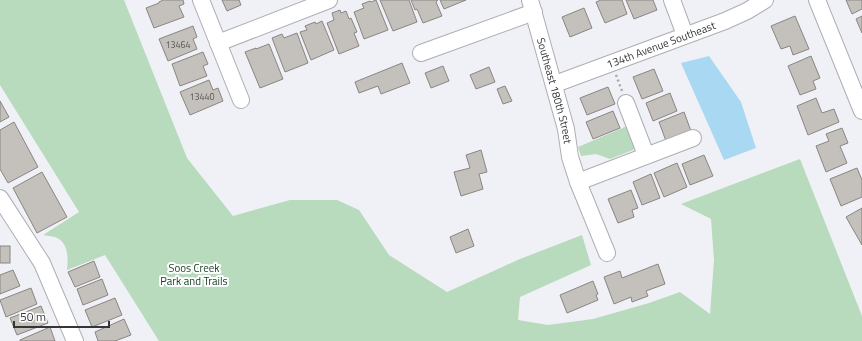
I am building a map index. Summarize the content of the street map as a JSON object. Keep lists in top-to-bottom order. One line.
{"streets":{"street":["134th Avenue Southeast","Southeast 180th Street"]},"crossings":[["134th Avenue Southeast","Southeast 180th Street"]],"parks":["Soos Creek Park and Trails"],"house_numbers":["13464","13440"],"scale_bar":"50 m"}
